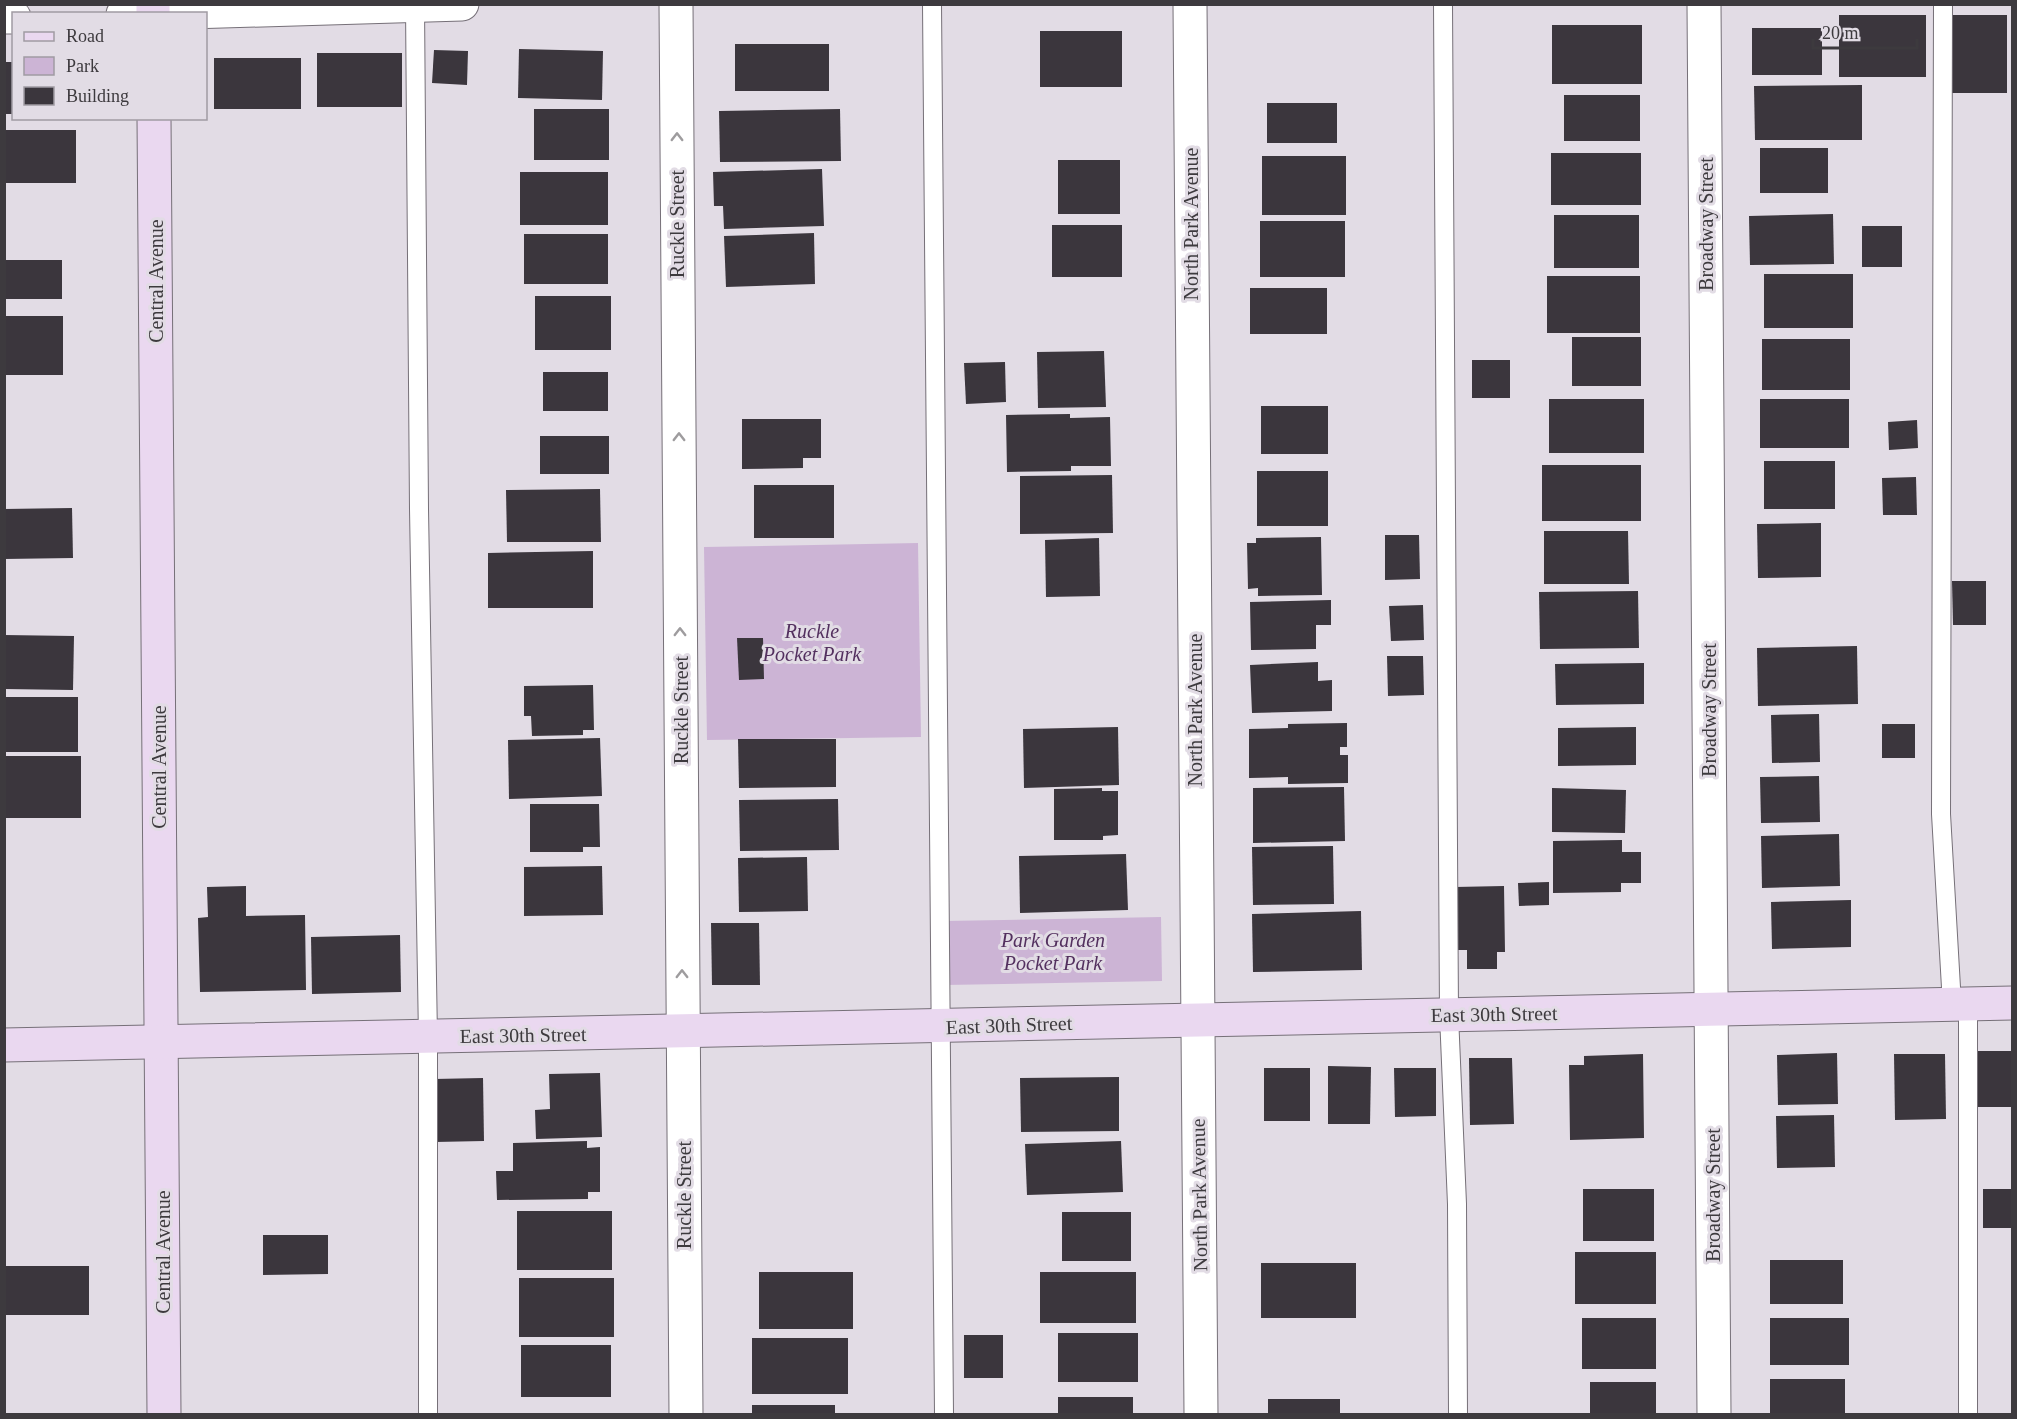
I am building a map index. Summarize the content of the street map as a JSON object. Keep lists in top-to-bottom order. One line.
{"streets":{"main road":["Central Avenue","East 30th Street"],"street":["Ruckle Street","North Park Avenue","Broadway Street"]},"crossings":[["Ruckle Street","East 30th Street"],["North Park Avenue","East 30th Street"],["Broadway Street","East 30th Street"],["Central Avenue","East 30th Street"]],"one_way":["Ruckle Street"],"parks":["Ruckle Pocket Park","Park Garden Pocket Park"],"legend":["Road","Park","Building"],"scale_bar":"20 m"}
